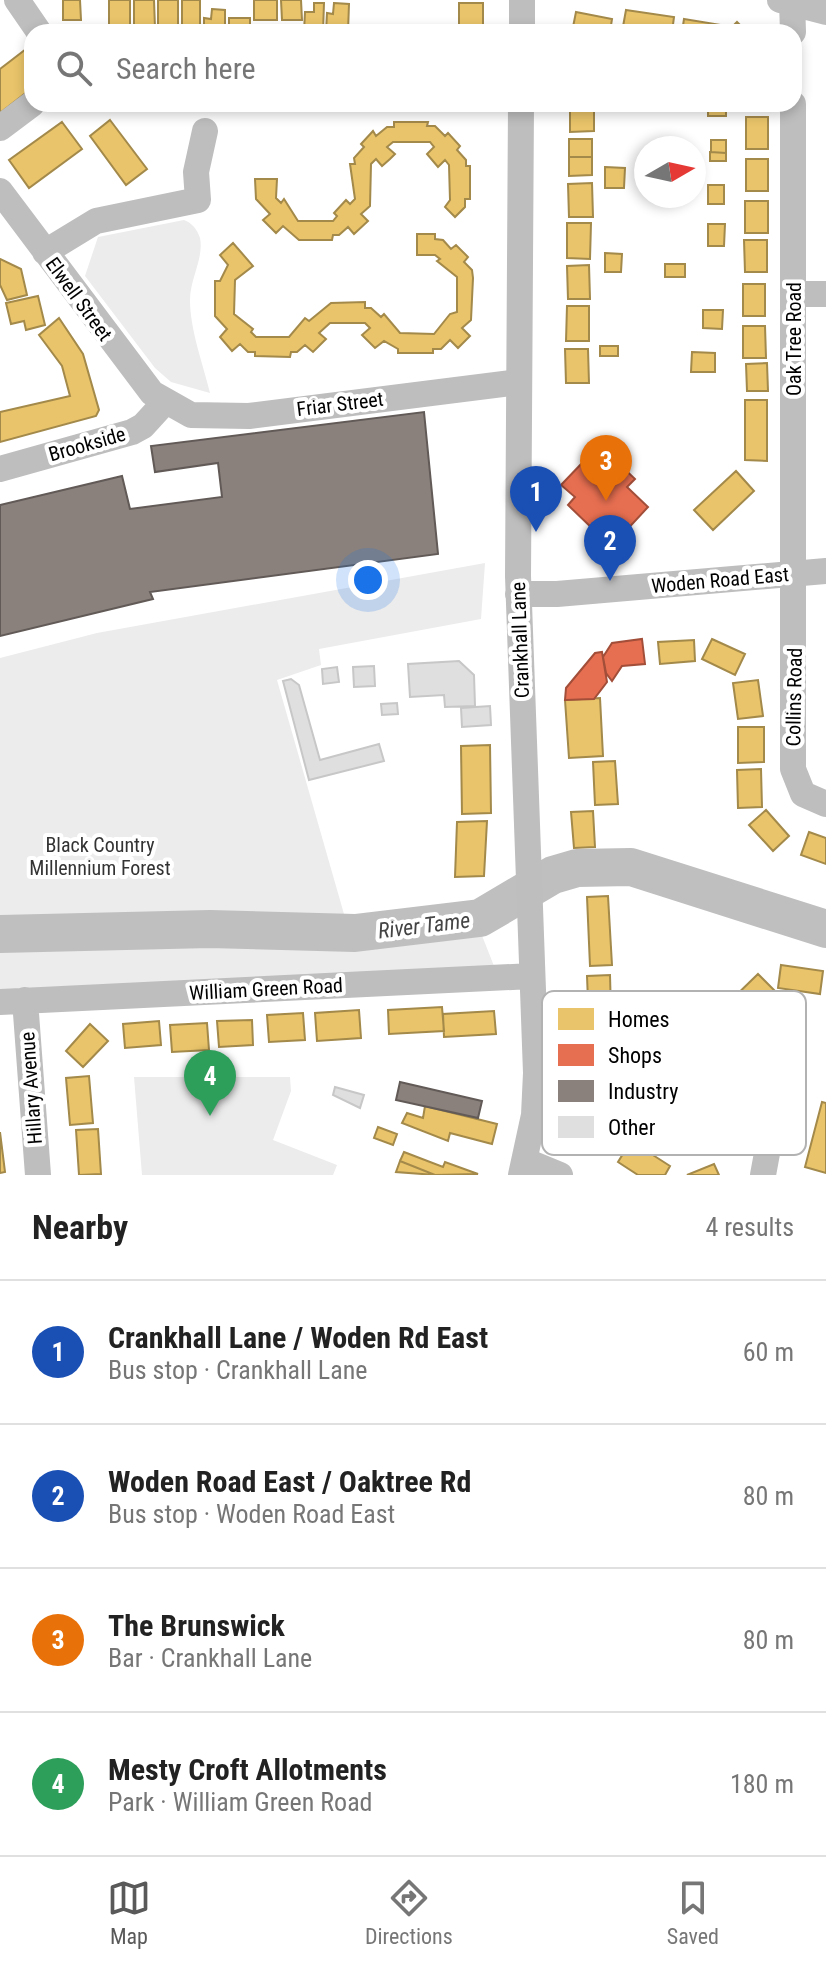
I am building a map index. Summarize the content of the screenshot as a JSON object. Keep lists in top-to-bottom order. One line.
{"streets":{"street":["Elwell Street","Oak Tree Road","Friar Street","Brookside","Woden Road East","Crankhall Lane","Collins Road","William Green Road","Hillary Avenue"]},"crossings":[["Elwell Street","Friar Street"],["Elwell Street","Brookside"],["Oak Tree Road","Woden Road East"],["Oak Tree Road","Collins Road"],["Friar Street","Brookside"],["Friar Street","Crankhall Lane"],["Woden Road East","Crankhall Lane"],["Woden Road East","Collins Road"],["Crankhall Lane","William Green Road"],["William Green Road","Hillary Avenue"]],"water":["River Tame"],"parks":["Black Country Millennium Forest"],"legend":["Homes","Shops","Industry","Other"],"north":"right","page":{"search":"Search here","pins":["3","1","2","4"],"heading":["Nearby","4 results"],"list":[{"mark":"1","name":"Crankhall Lane / Woden Rd East","note":"Bus stop · Crankhall Lane","value":"60 m"},{"mark":"2","name":"Woden Road East / Oaktree Rd","note":"Bus stop · Woden Road East","value":"80 m"},{"mark":"3","name":"The Brunswick","note":"Bar · Crankhall Lane","value":"80 m"},{"mark":"4","name":"Mesty Croft Allotments","note":"Park · William Green Road","value":"180 m"}],"nav":["Map","Directions","Saved"]}}
